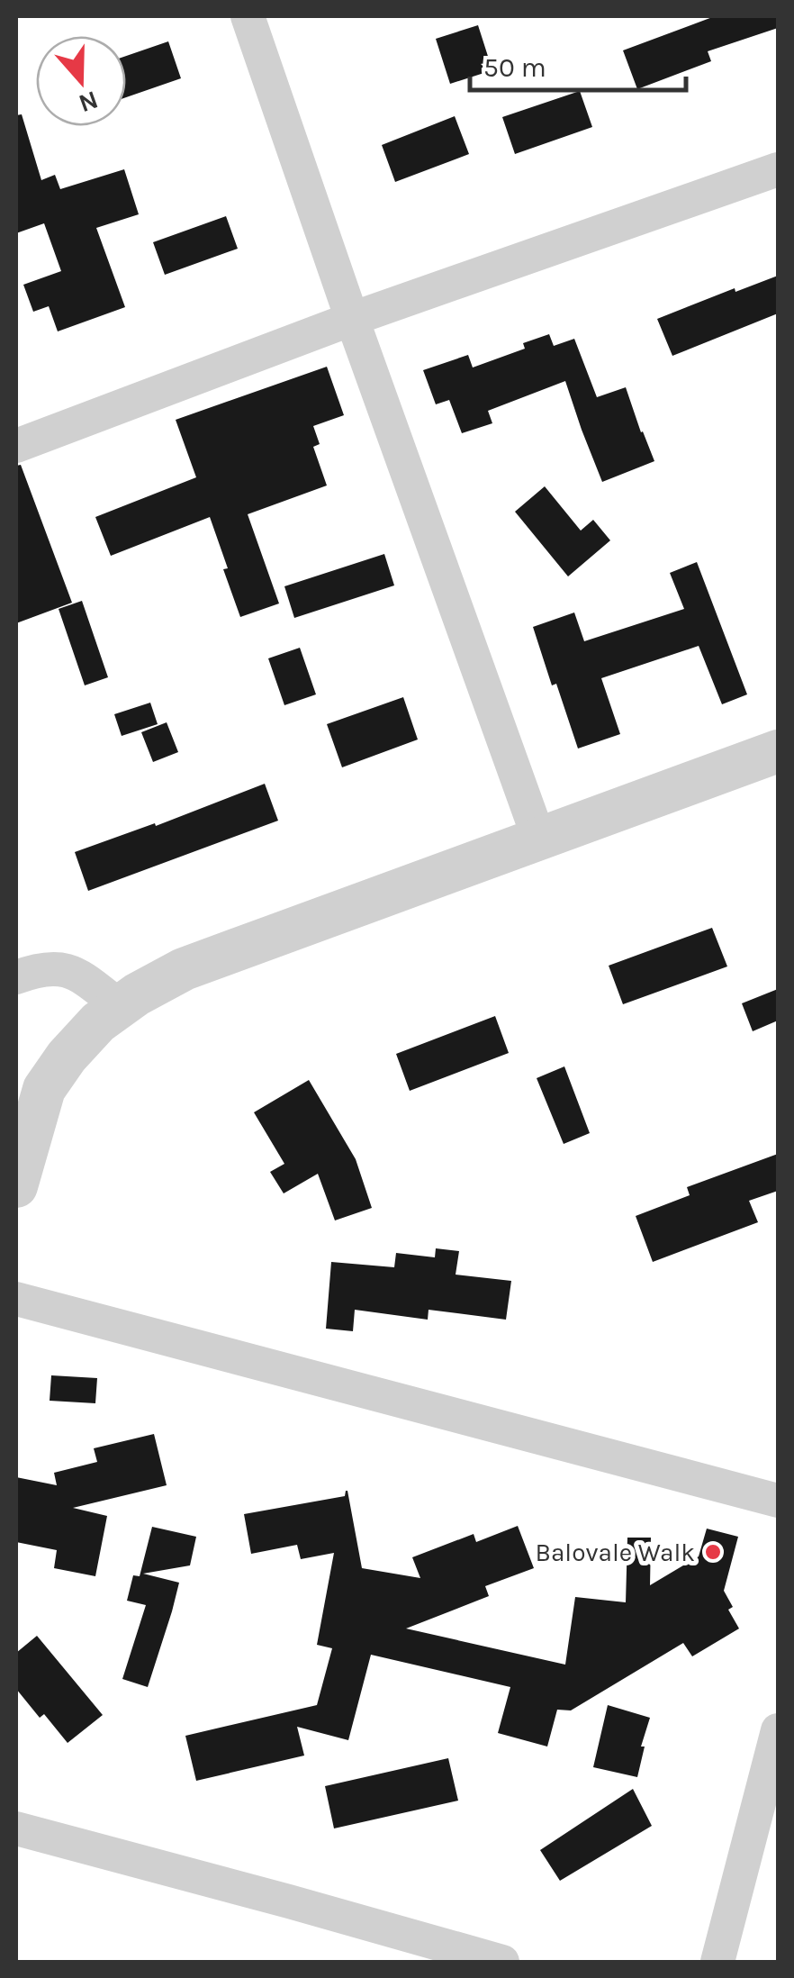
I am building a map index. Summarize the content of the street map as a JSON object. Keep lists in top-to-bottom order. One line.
{"places":["Balovale Walk"],"scale_bar":"50 m","north":"bottom"}
